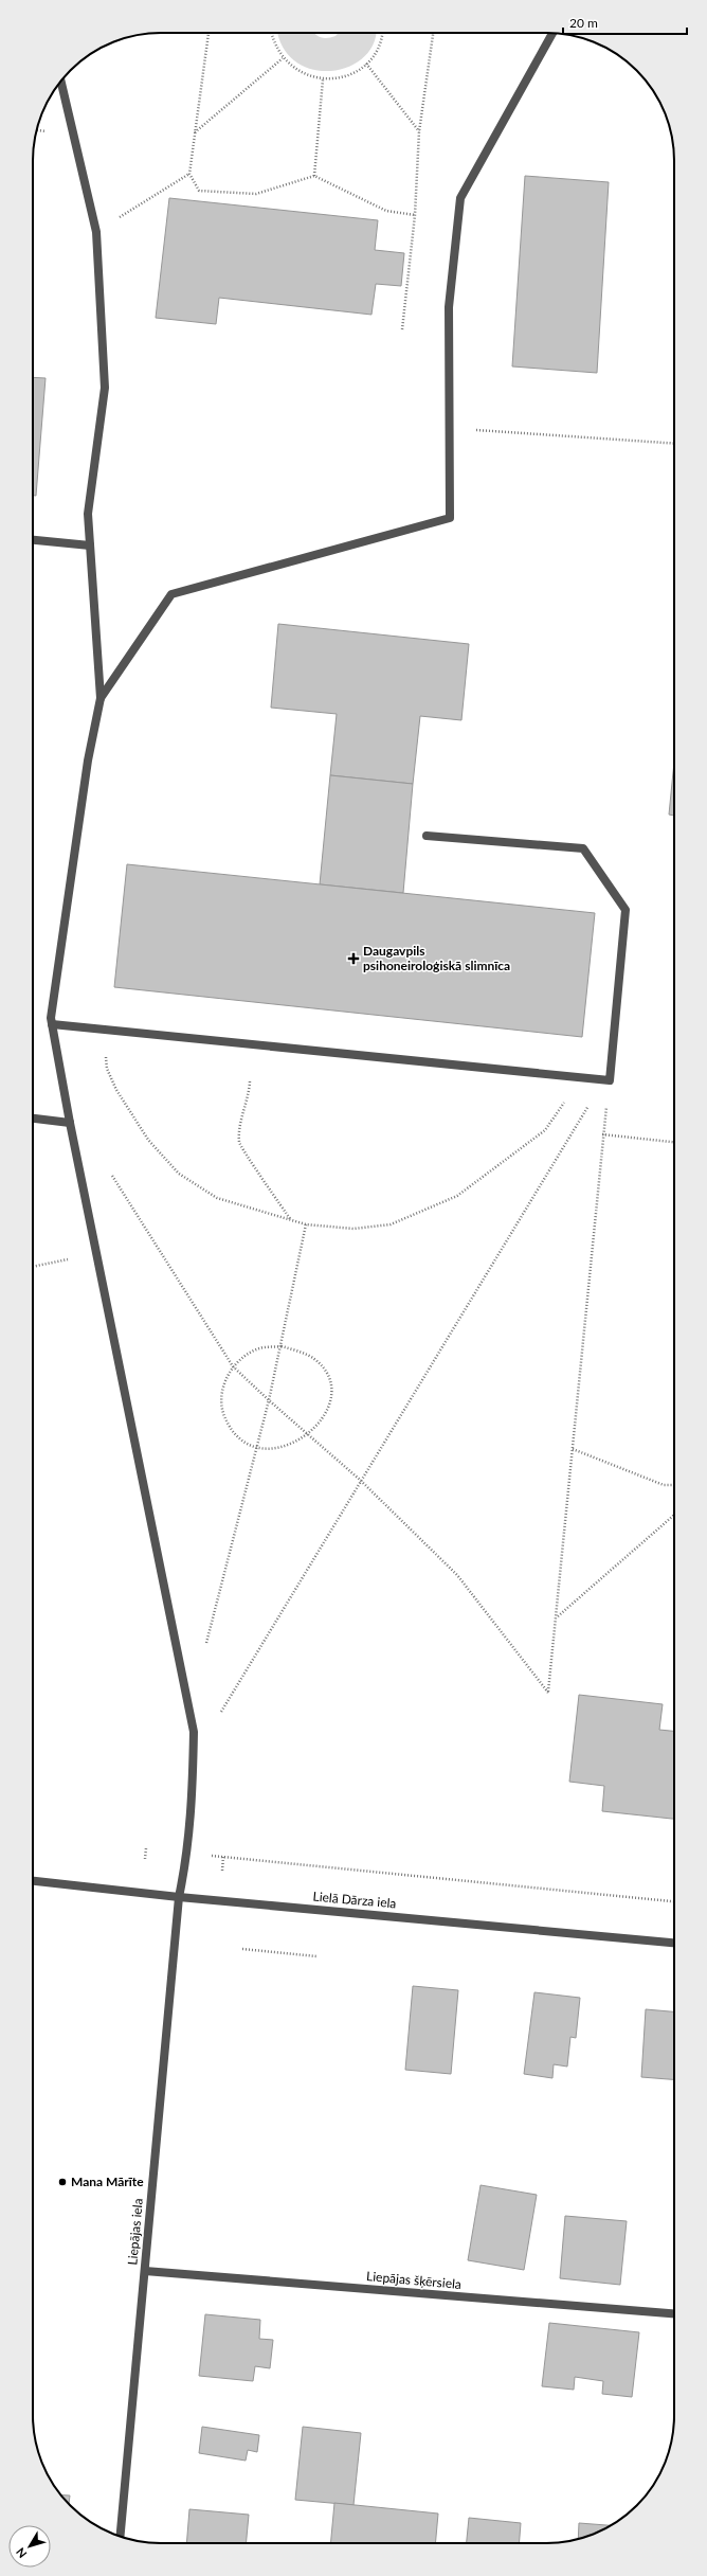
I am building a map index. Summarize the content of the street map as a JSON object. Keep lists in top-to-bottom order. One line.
{"streets":{"street":["Lielā Dārza iela","Liepājas iela","Liepājas šķērsiela"]},"crossings":[["Lielā Dārza iela","Liepājas iela"],["Liepājas iela","Liepājas šķērsiela"]],"places":{"health":["Daugavpils psihoneiroloģiskā slimnīca"],"other":["Mana Mārīte"]},"scale_bar":"20 m","north":"bottom left"}
